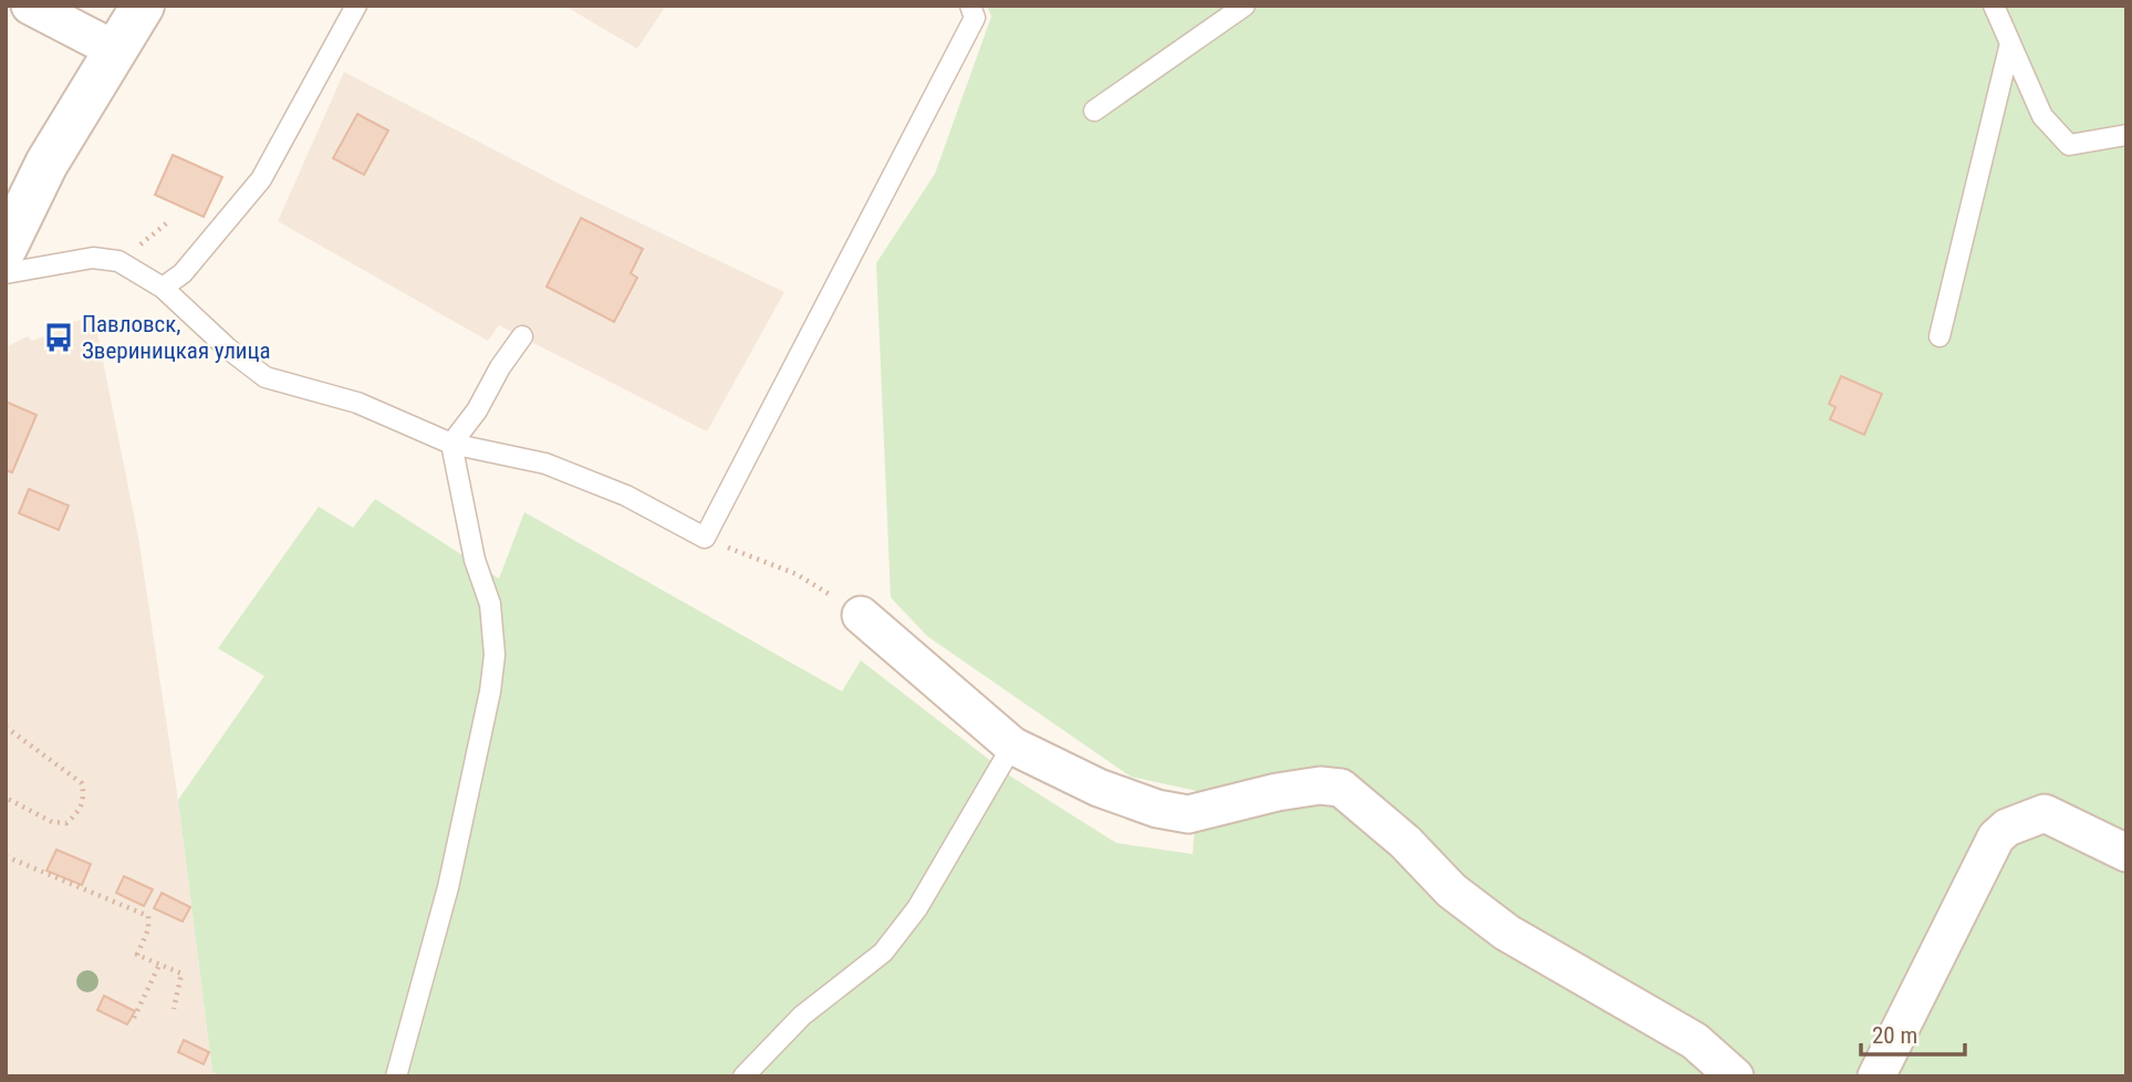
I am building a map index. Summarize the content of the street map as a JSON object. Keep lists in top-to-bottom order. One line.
{"places":{"bus stop":["Павловск, Звериницкая улица"]},"scale_bar":"20 m"}
